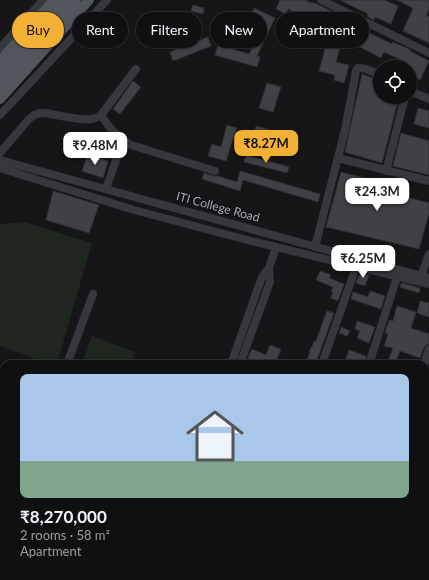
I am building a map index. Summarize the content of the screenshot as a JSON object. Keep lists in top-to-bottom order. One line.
{"streets":{"street":["ITI College Road"]},"page":{"chip":["Buy","Rent","Filters","New","Apartment"],"price":["₹8.27M","₹9.48M","₹24.3M","₹6.25M"],"list":[{"name":"₹8,270,000","note":"2 rooms · 58 m² · Apartment"}]}}
